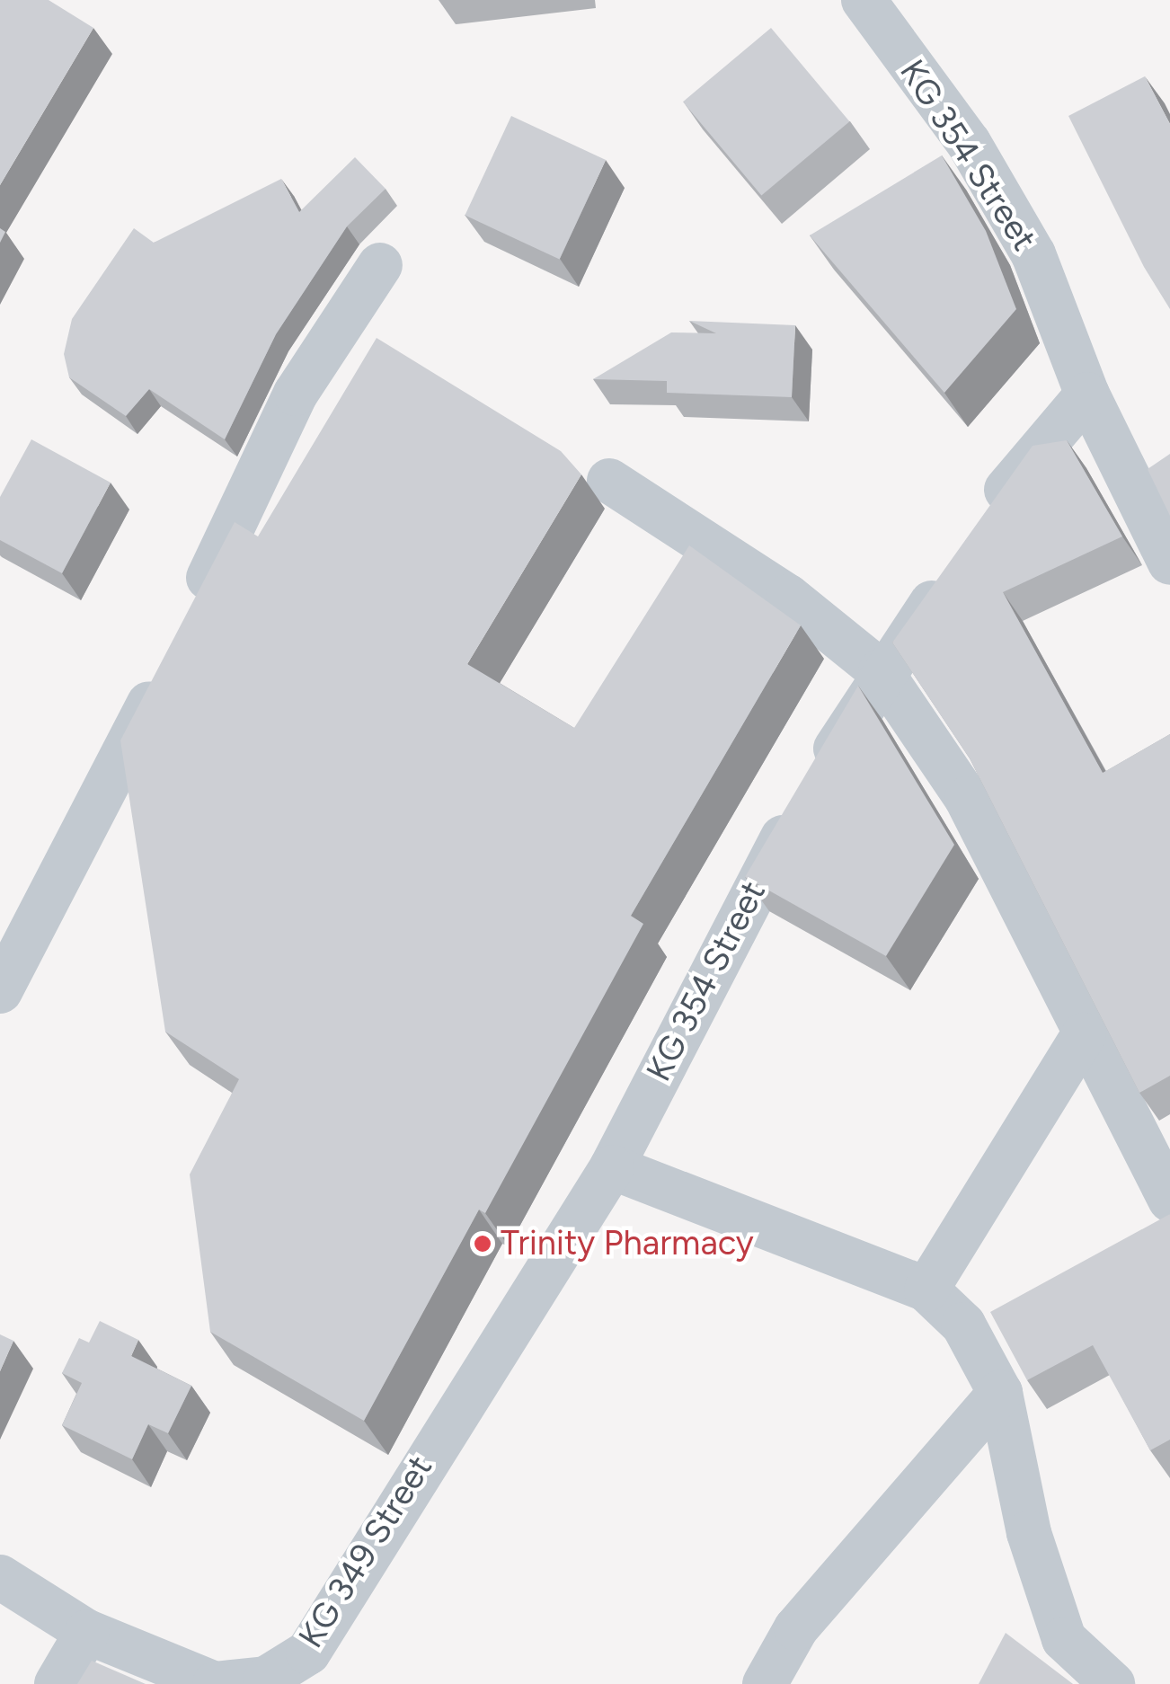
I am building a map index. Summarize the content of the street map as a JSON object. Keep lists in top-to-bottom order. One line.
{"streets":{"street":["KG 354 Street","KG 349 Street"]},"crossings":[["KG 354 Street","KG 349 Street"]],"places":["Trinity Pharmacy"]}
